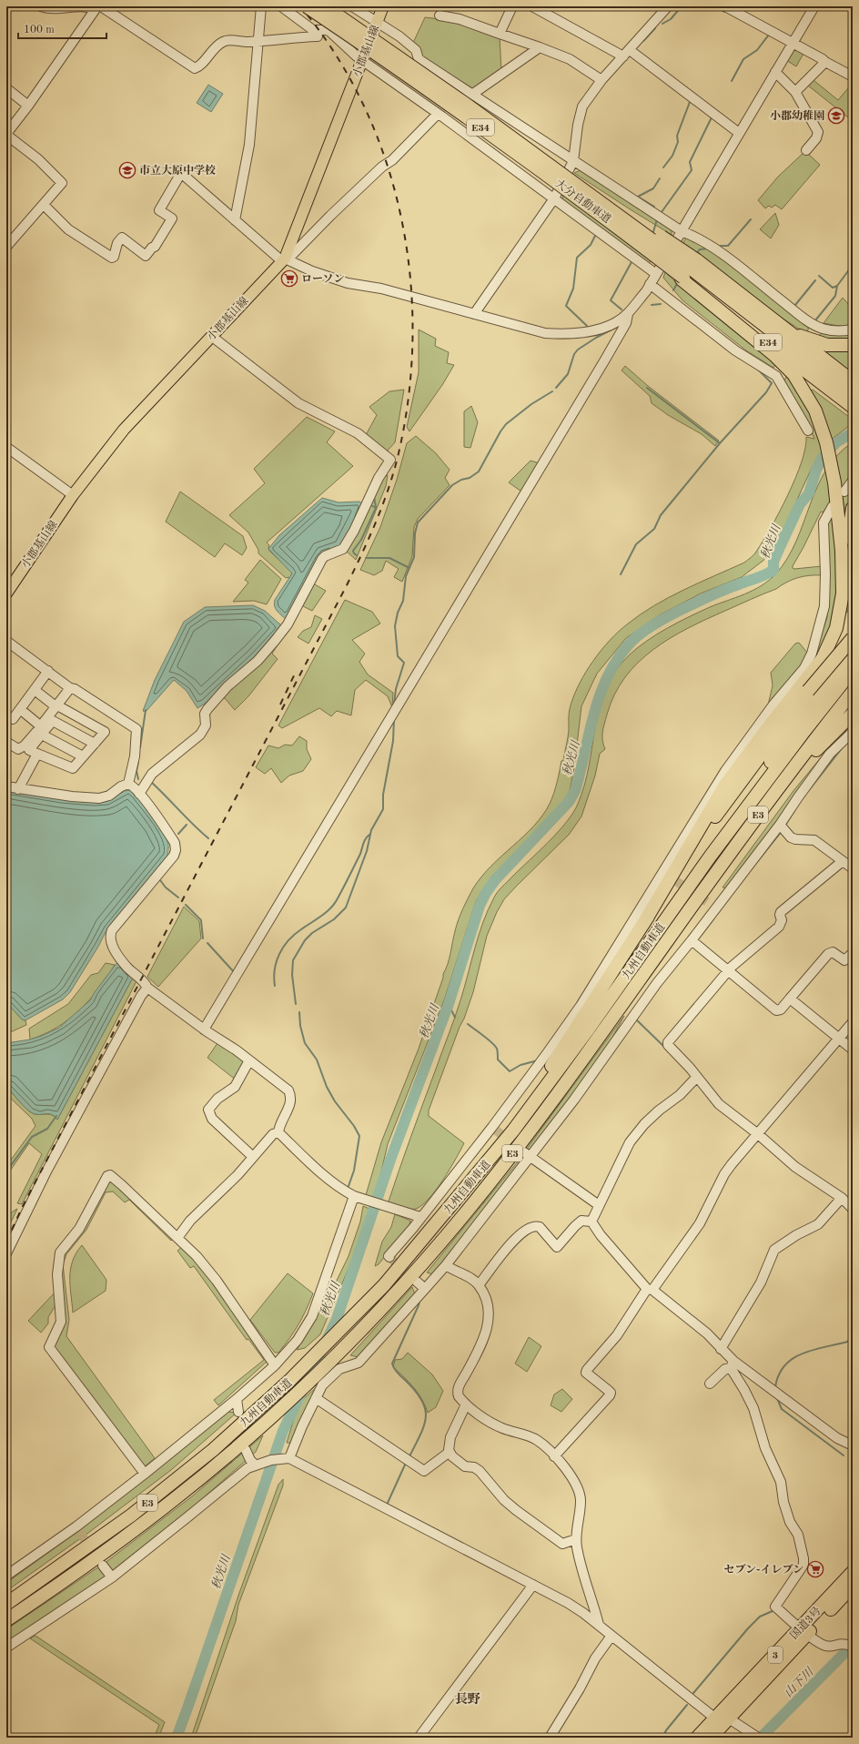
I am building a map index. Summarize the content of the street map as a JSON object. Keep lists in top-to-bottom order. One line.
{"streets":{"highway":["E34","大分自動車道","E3","九州自動車道","国道3号","3"],"main road":["小郡基山線"]},"districts":["長野"],"water":["秋光川","山下川"],"places":{"school or university":["小郡幼稚園","市立大原中学校"],"supermarket":["ローソン","セブン-イレブン"]},"scale_bar":"100 m"}
